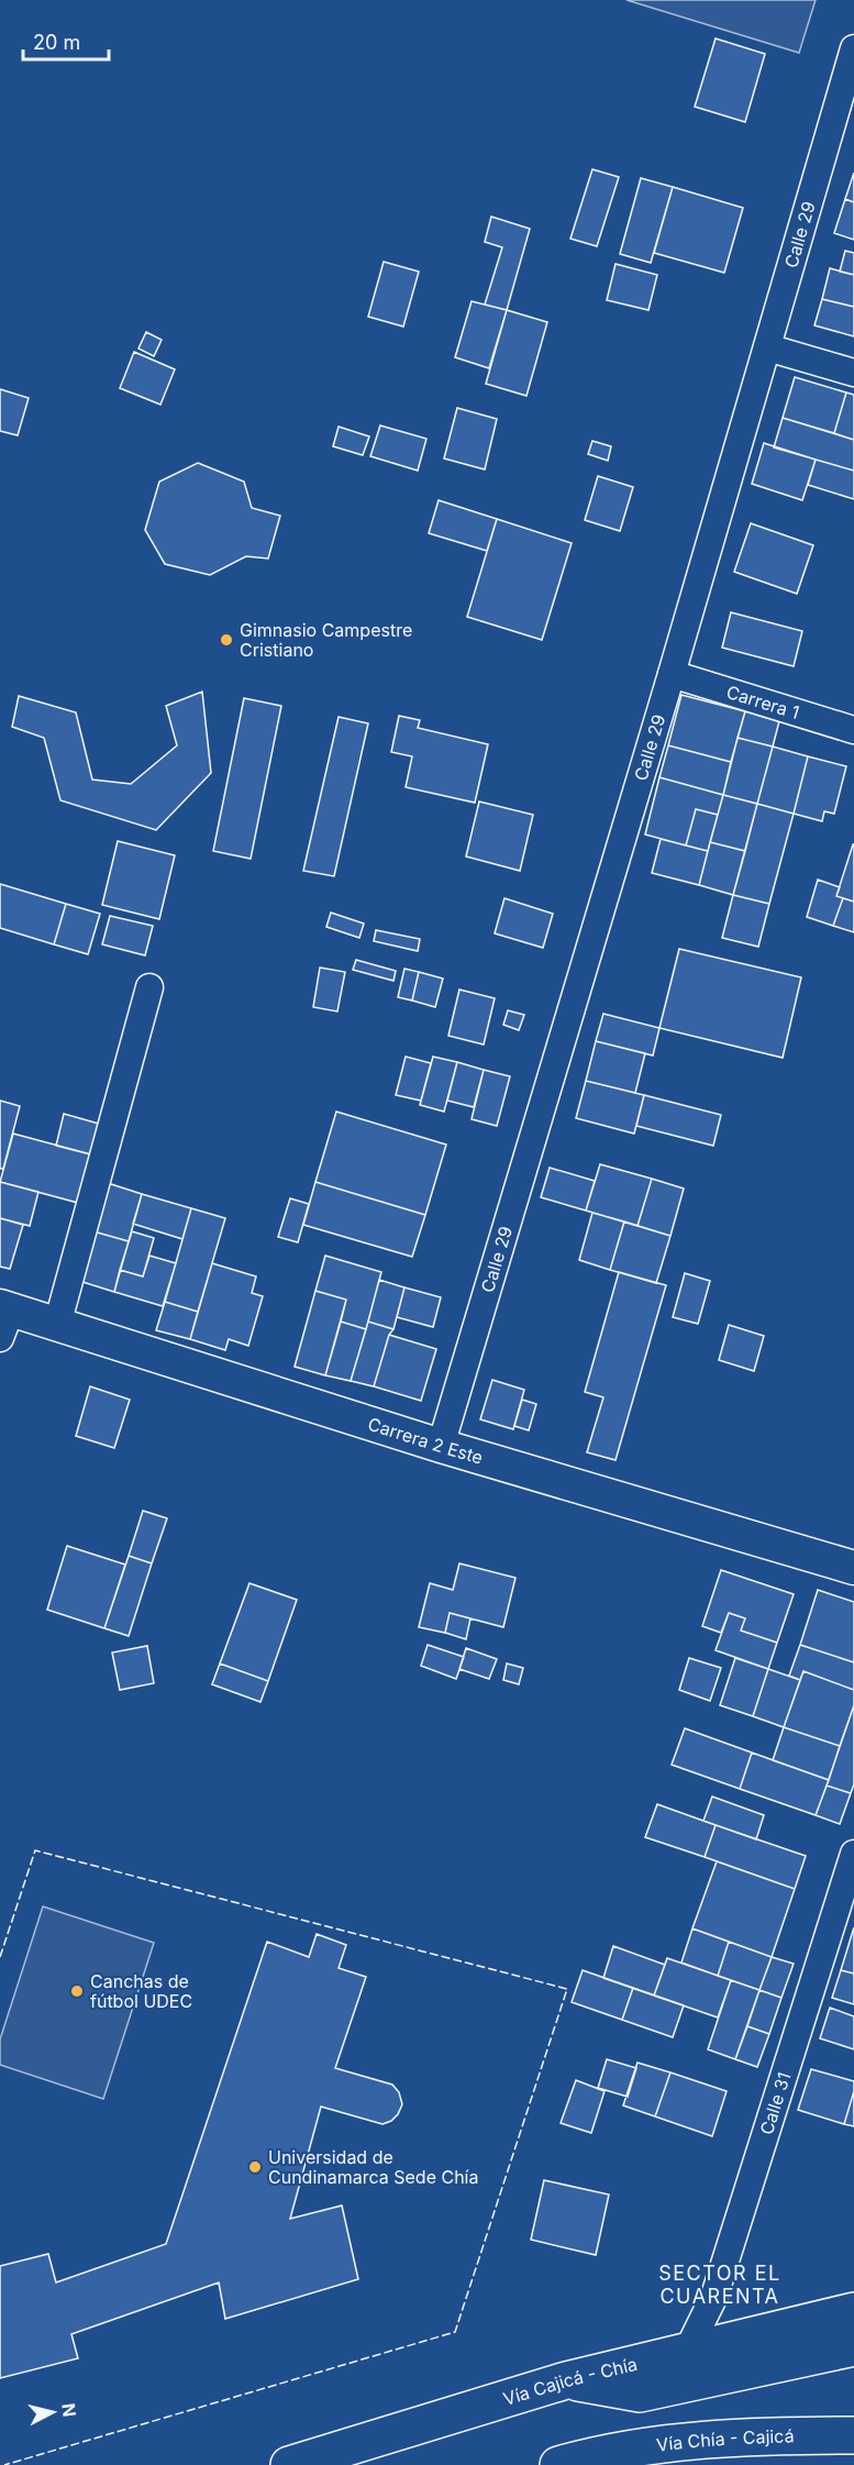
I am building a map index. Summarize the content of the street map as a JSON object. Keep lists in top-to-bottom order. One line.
{"streets":{"highway":["Vía Cajicá - Chía","Vía Chía - Cajicá"],"street":["Calle 29","Carrera 1","Carrera 2 Este","Calle 31"]},"crossings":[["Calle 29","Carrera 1"],["Calle 29","Carrera 2 Este"],["Calle 31","Vía Cajicá - Chía"]],"districts":["SECTOR EL CUARENTA"],"places":["Gimnasio Campestre Cristiano","Canchas de fútbol UDEC","Universidad de Cundinamarca Sede Chía"],"scale_bar":"20 m","north":"right"}
